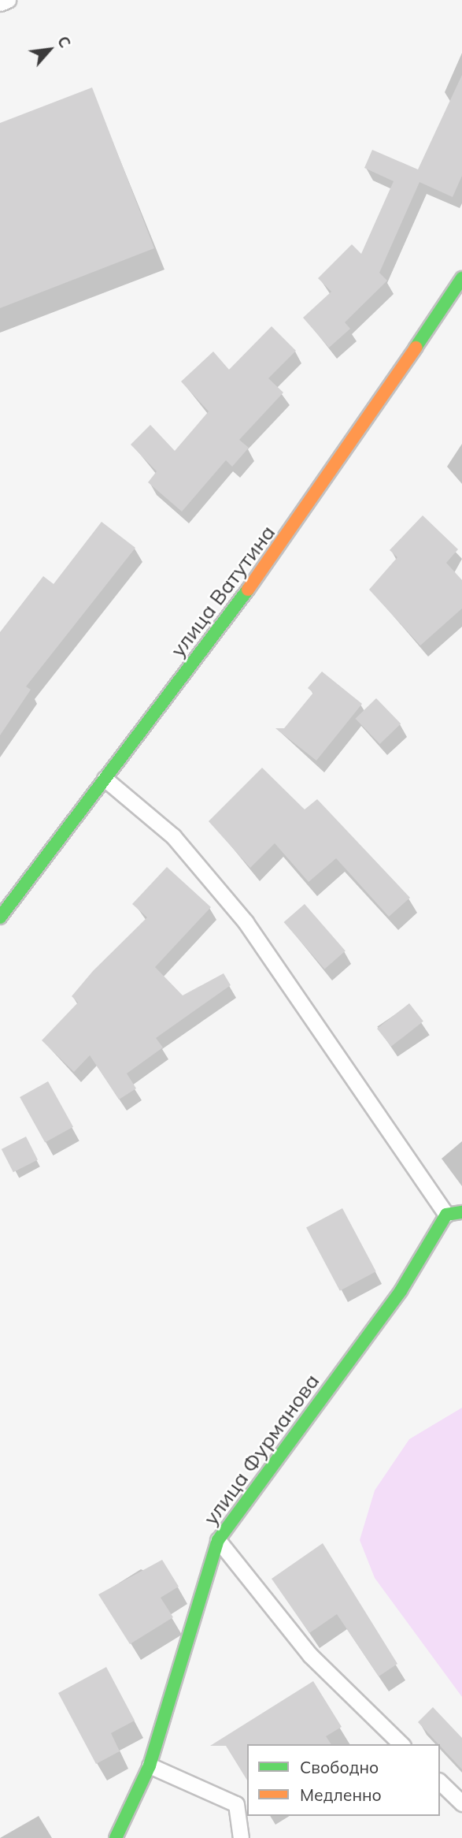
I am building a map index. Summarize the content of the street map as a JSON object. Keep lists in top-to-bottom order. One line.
{"streets":{"main road":["улица Ватутина","улица Фурманова"]},"legend":["Свободно","Медленно"],"north":"top right"}
